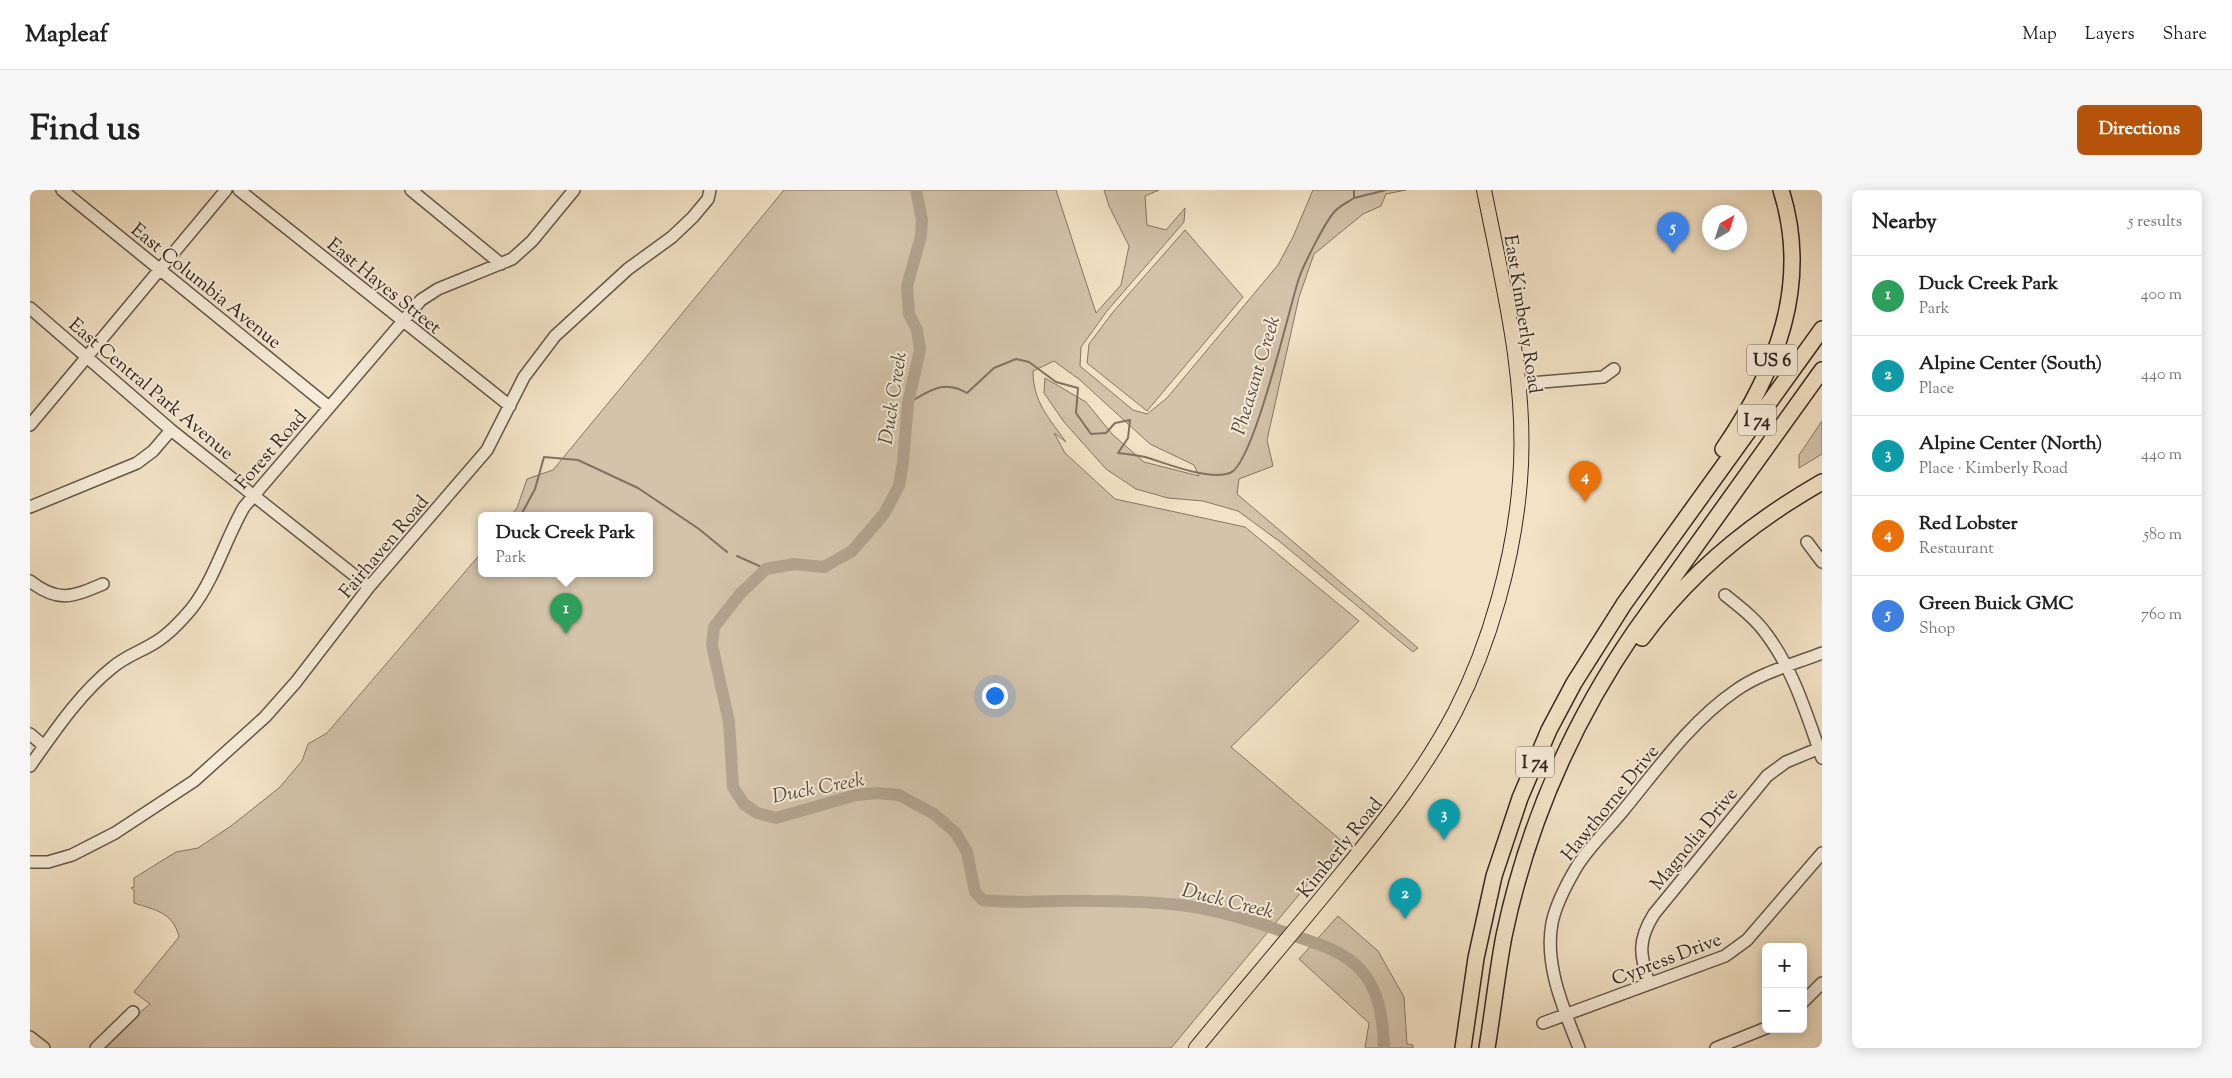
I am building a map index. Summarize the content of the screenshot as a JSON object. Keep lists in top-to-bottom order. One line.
{"streets":{"highway":["US 6","I 74"],"main road":["East Kimberly Road","Kimberly Road"],"street":["East Columbia Avenue","East Hayes Street","East Central Park Avenue","Forest Road","Fairhaven Road","Hawthorne Drive","Magnolia Drive","Cypress Drive"]},"crossings":[["East Columbia Avenue","Forest Road"],["East Hayes Street","Forest Road"],["East Hayes Street","Fairhaven Road"],["East Kimberly Road","Kimberly Road"],["US 6","I 74"],["East Central Park Avenue","Forest Road"],["East Central Park Avenue","Fairhaven Road"],["Hawthorne Drive","Cypress Drive"],["Magnolia Drive","Cypress Drive"]],"water":["Pheasant Creek","Duck Creek"],"north":"top right","page":{"header":"Mapleaf","nav":["Map","Layers","Share"],"title":"Find us","buttons":"Directions","heading":["Nearby","5 results"],"pins":["5","4","1","3","2"],"list":[{"mark":"1","name":"Duck Creek Park","note":"Park","value":"400 m"},{"mark":"2","name":"Alpine Center (South)","note":"Place","value":"440 m"},{"mark":"3","name":"Alpine Center (North)","note":"Place · Kimberly Road","value":"440 m"},{"mark":"4","name":"Red Lobster","note":"Restaurant","value":"580 m"},{"mark":"5","name":"Green Buick GMC","note":"Shop","value":"760 m"}],"popup":["Duck Creek Park","Park"],"map_buttons":["+","−"]}}
